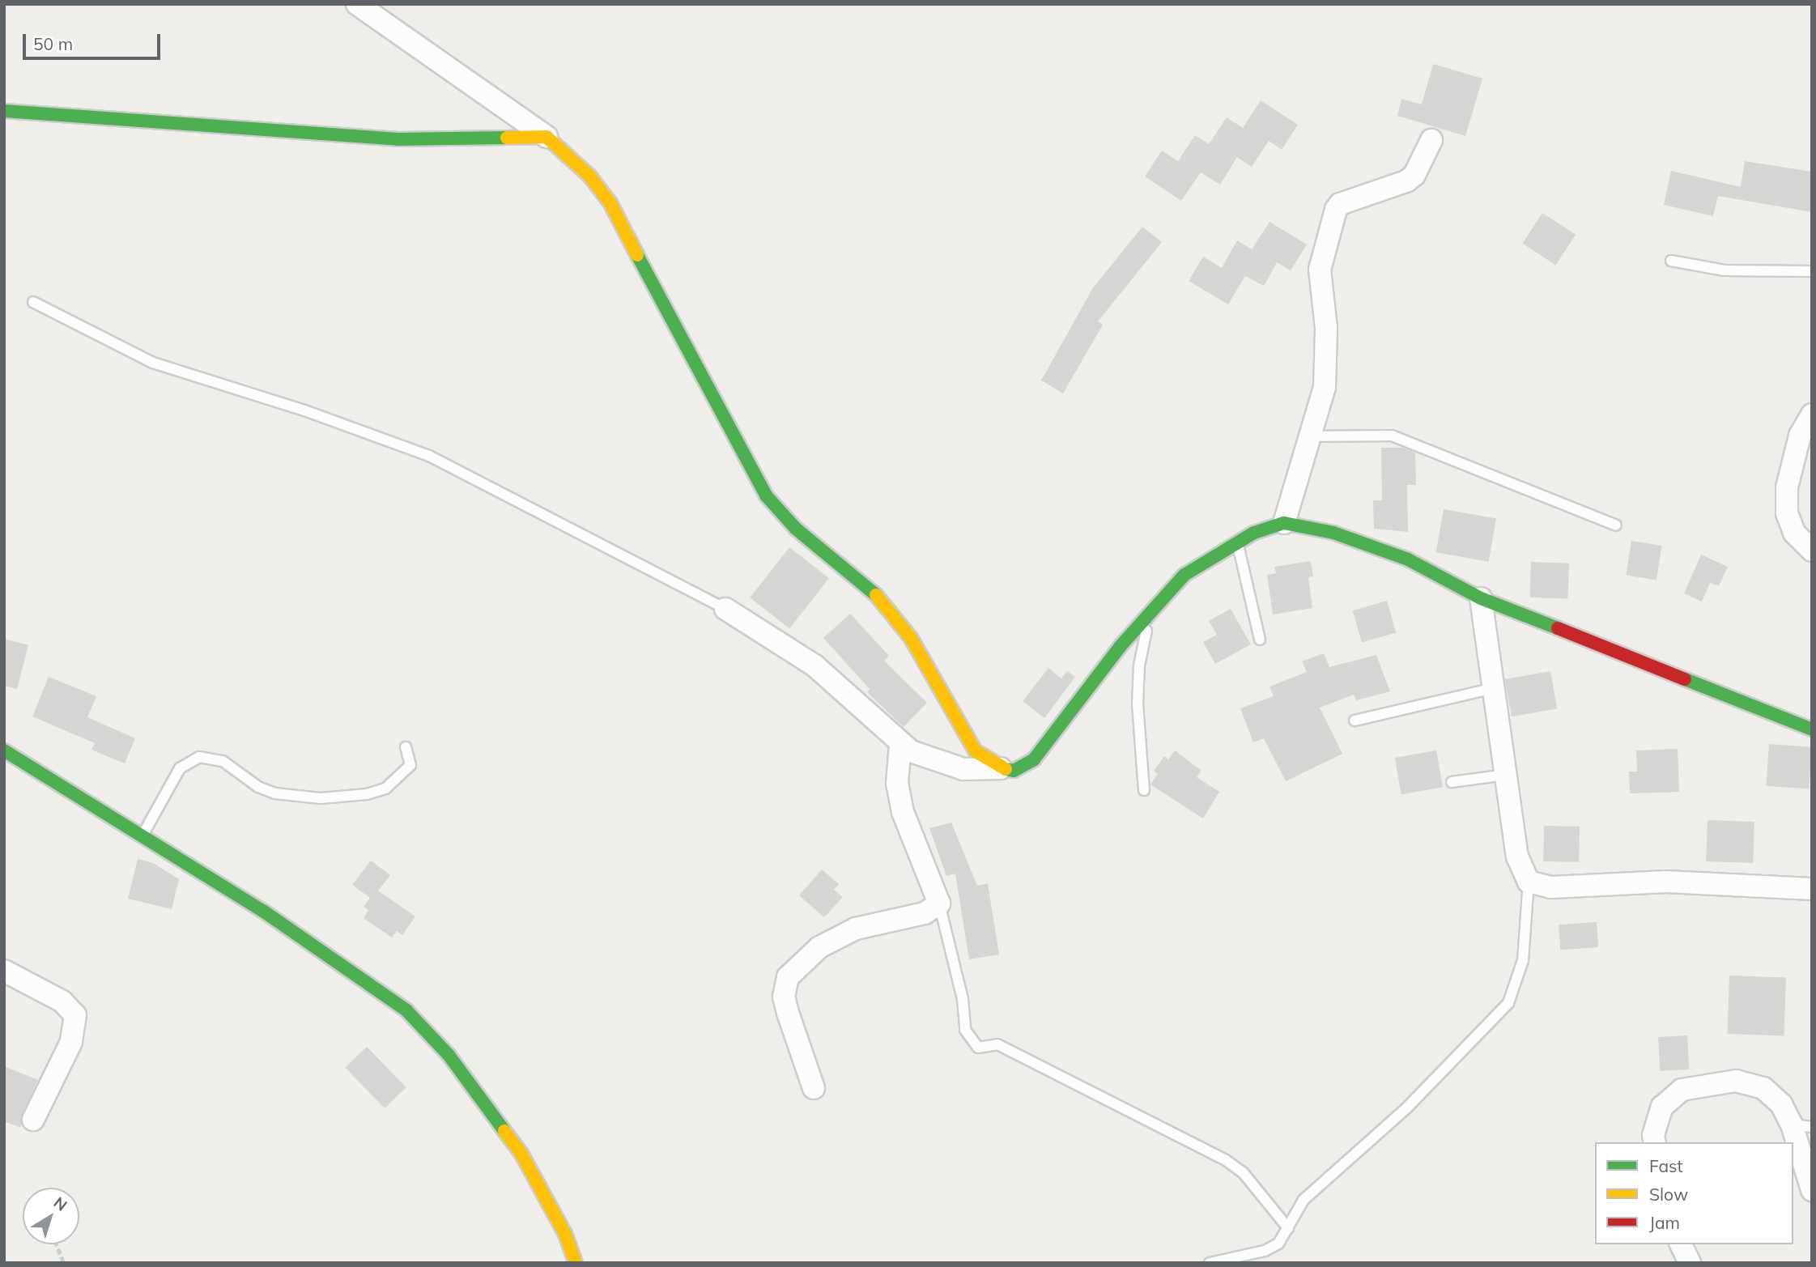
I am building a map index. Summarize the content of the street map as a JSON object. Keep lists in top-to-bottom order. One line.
{"legend":["Fast","Slow","Jam"],"scale_bar":"50 m","north":"top right"}
